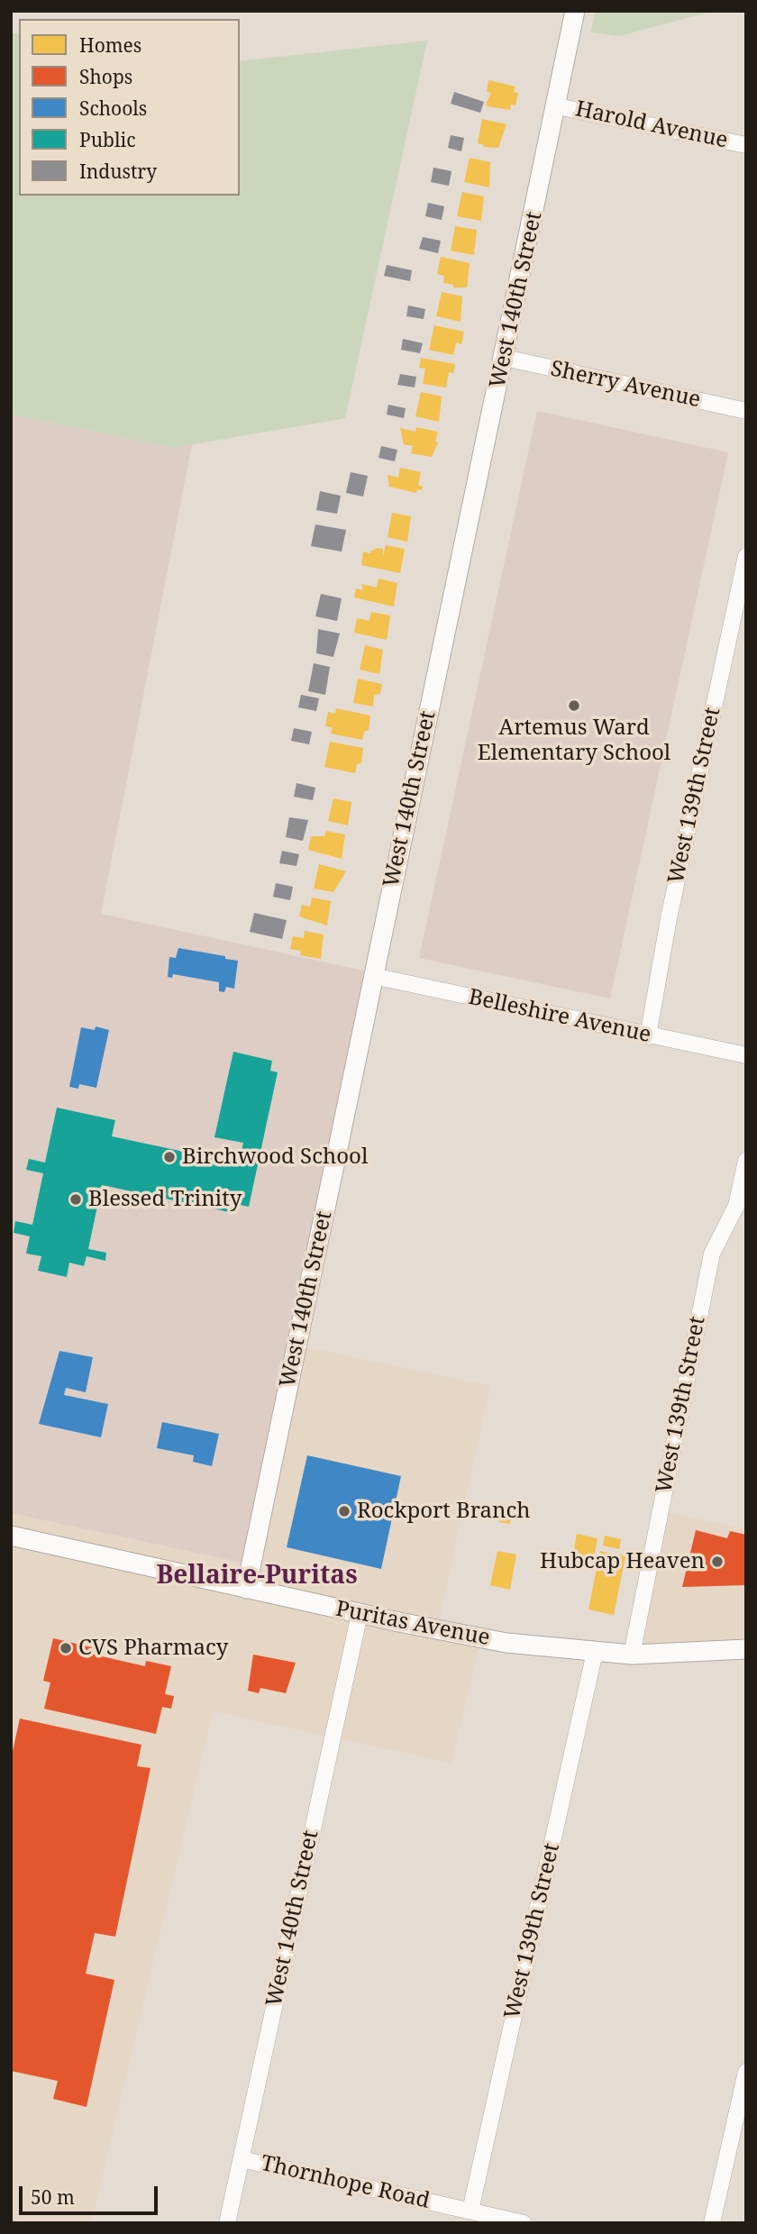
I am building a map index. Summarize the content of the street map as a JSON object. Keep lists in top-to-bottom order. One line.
{"streets":{"street":["Harold Avenue","West 140th Street","Sherry Avenue","West 139th Street","Belleshire Avenue","Puritas Avenue","Thornhope Road"]},"crossings":[["Harold Avenue","West 140th Street"],["West 140th Street","Sherry Avenue"],["West 140th Street","Belleshire Avenue"],["West 140th Street","Puritas Avenue"],["West 140th Street","Thornhope Road"],["West 139th Street","Belleshire Avenue"],["West 139th Street","Puritas Avenue"],["West 139th Street","Thornhope Road"]],"districts":["Bellaire-Puritas"],"places":["Artemus Ward Elementary School","Birchwood School","Blessed Trinity","Rockport Branch","Hubcap Heaven","CVS Pharmacy"],"legend":["Homes","Shops","Schools","Public","Industry"],"scale_bar":"50 m"}
